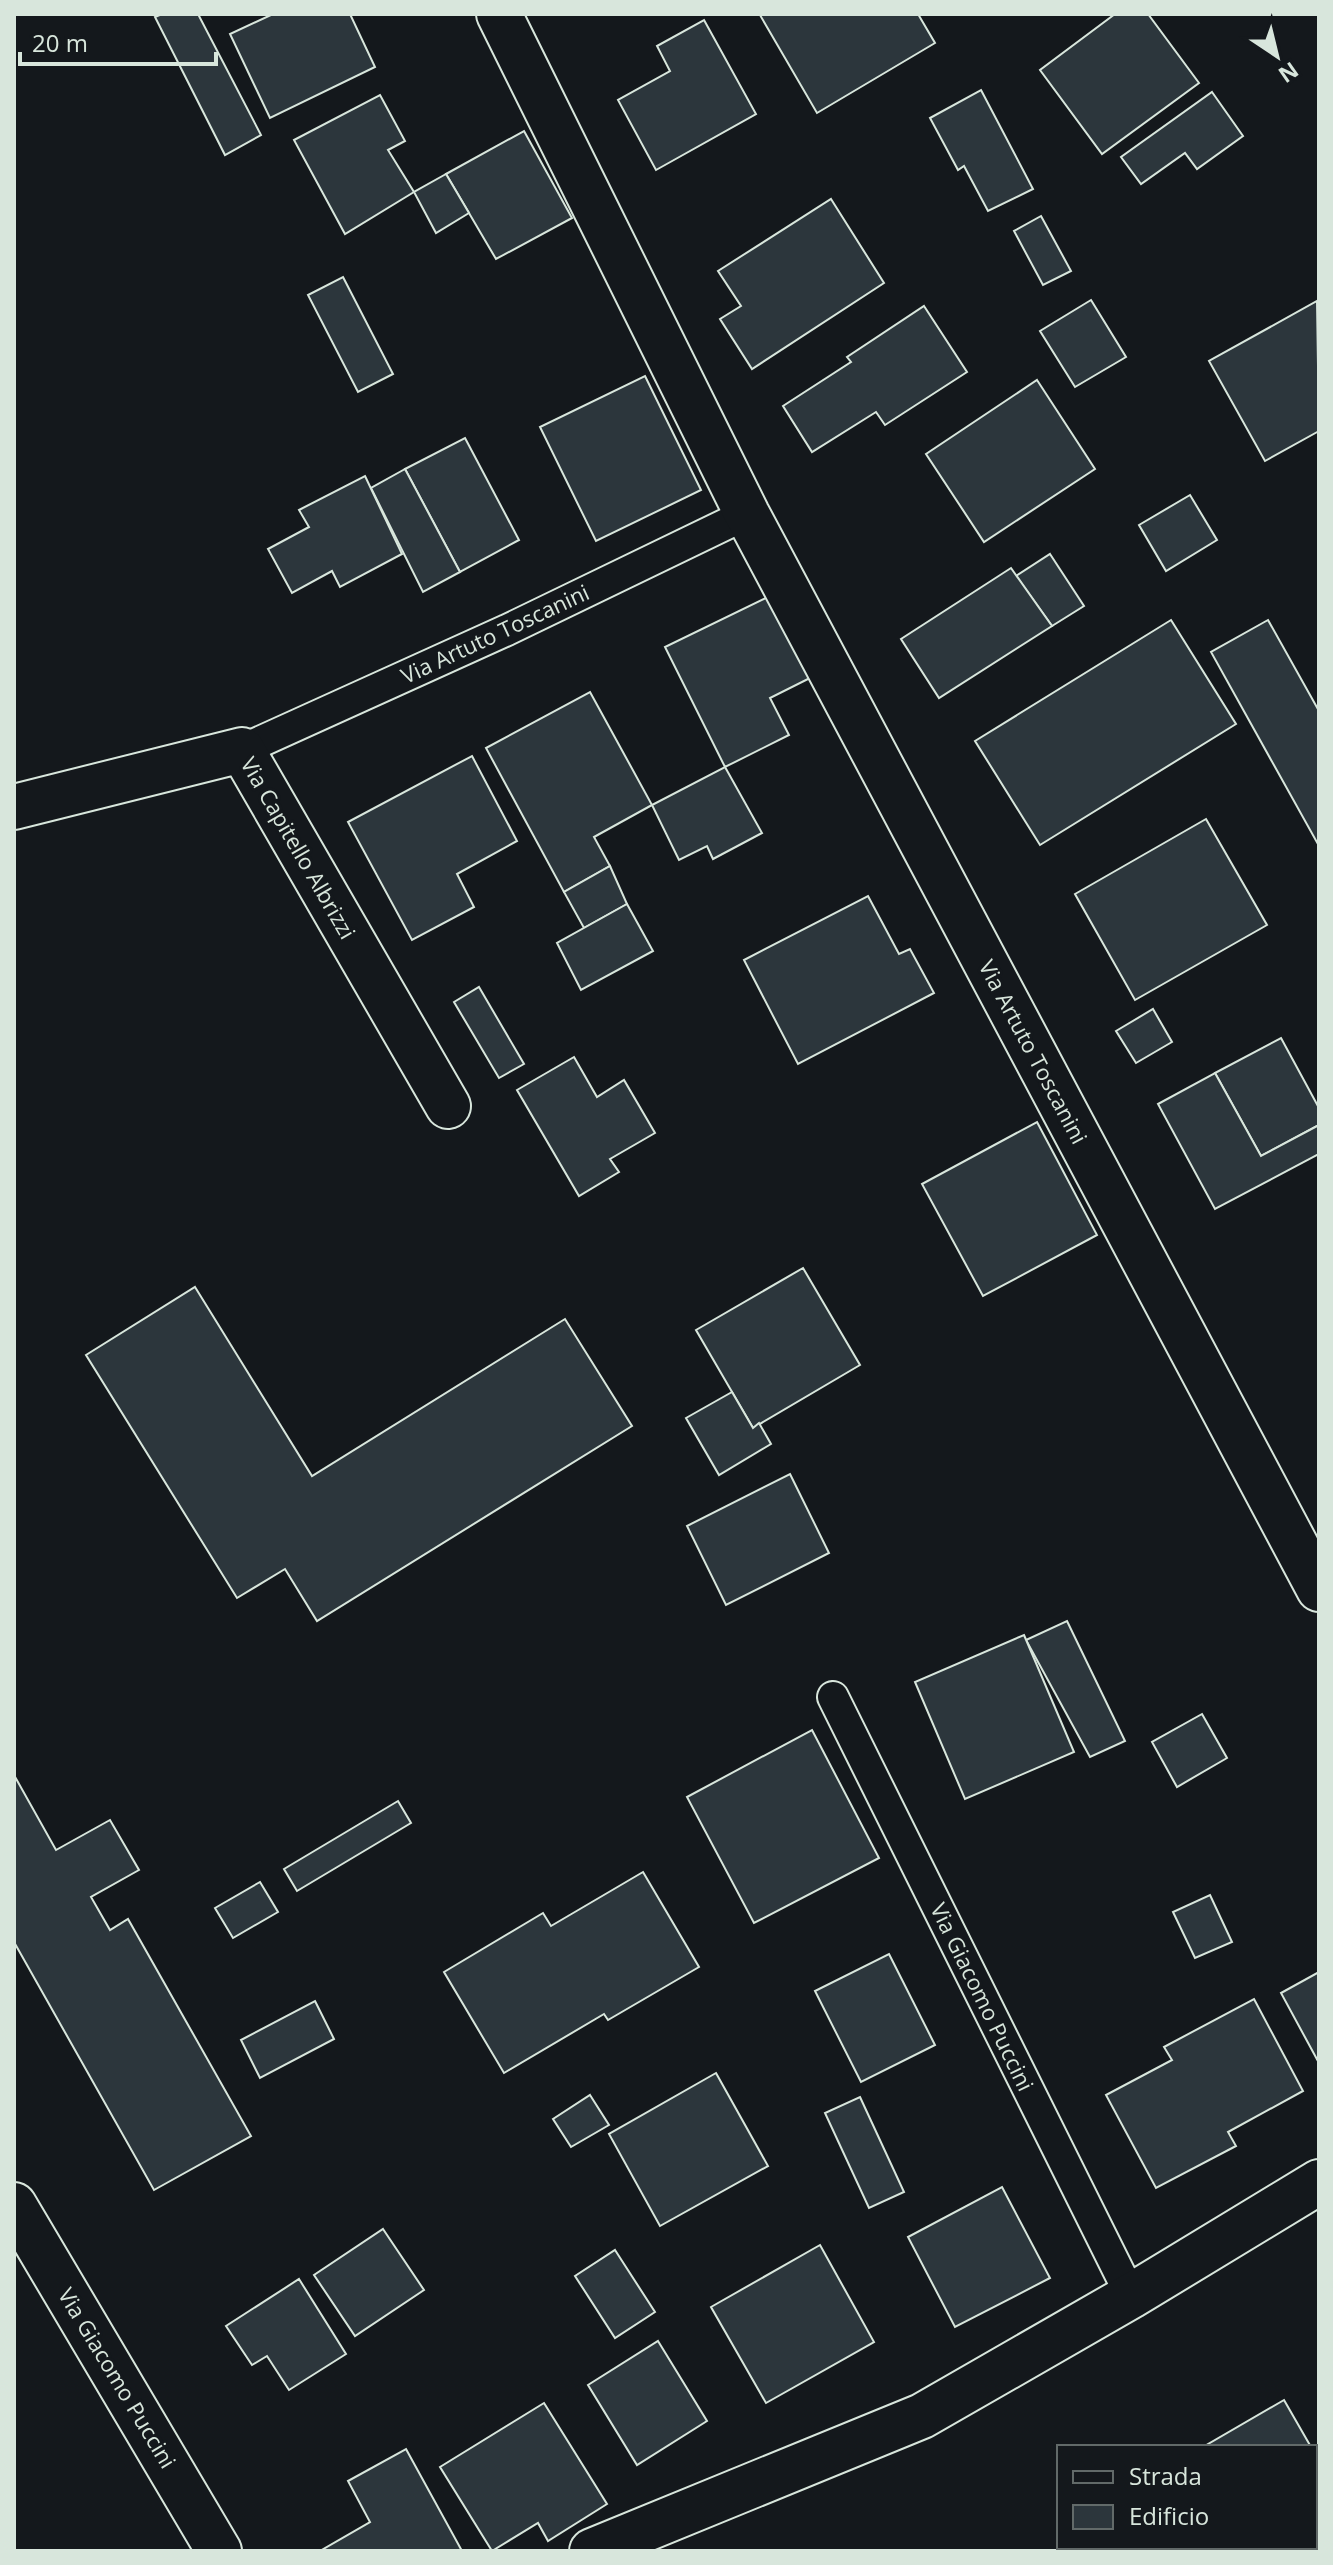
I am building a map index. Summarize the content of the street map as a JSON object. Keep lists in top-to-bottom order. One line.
{"streets":{"street":["Via Artuto Toscanini","Via Capitello Albrizzi","Via Giacomo Puccini"]},"crossings":[["Via Artuto Toscanini","Via Capitello Albrizzi"]],"legend":["Strada","Edificio"],"scale_bar":"20 m","north":"bottom right"}
